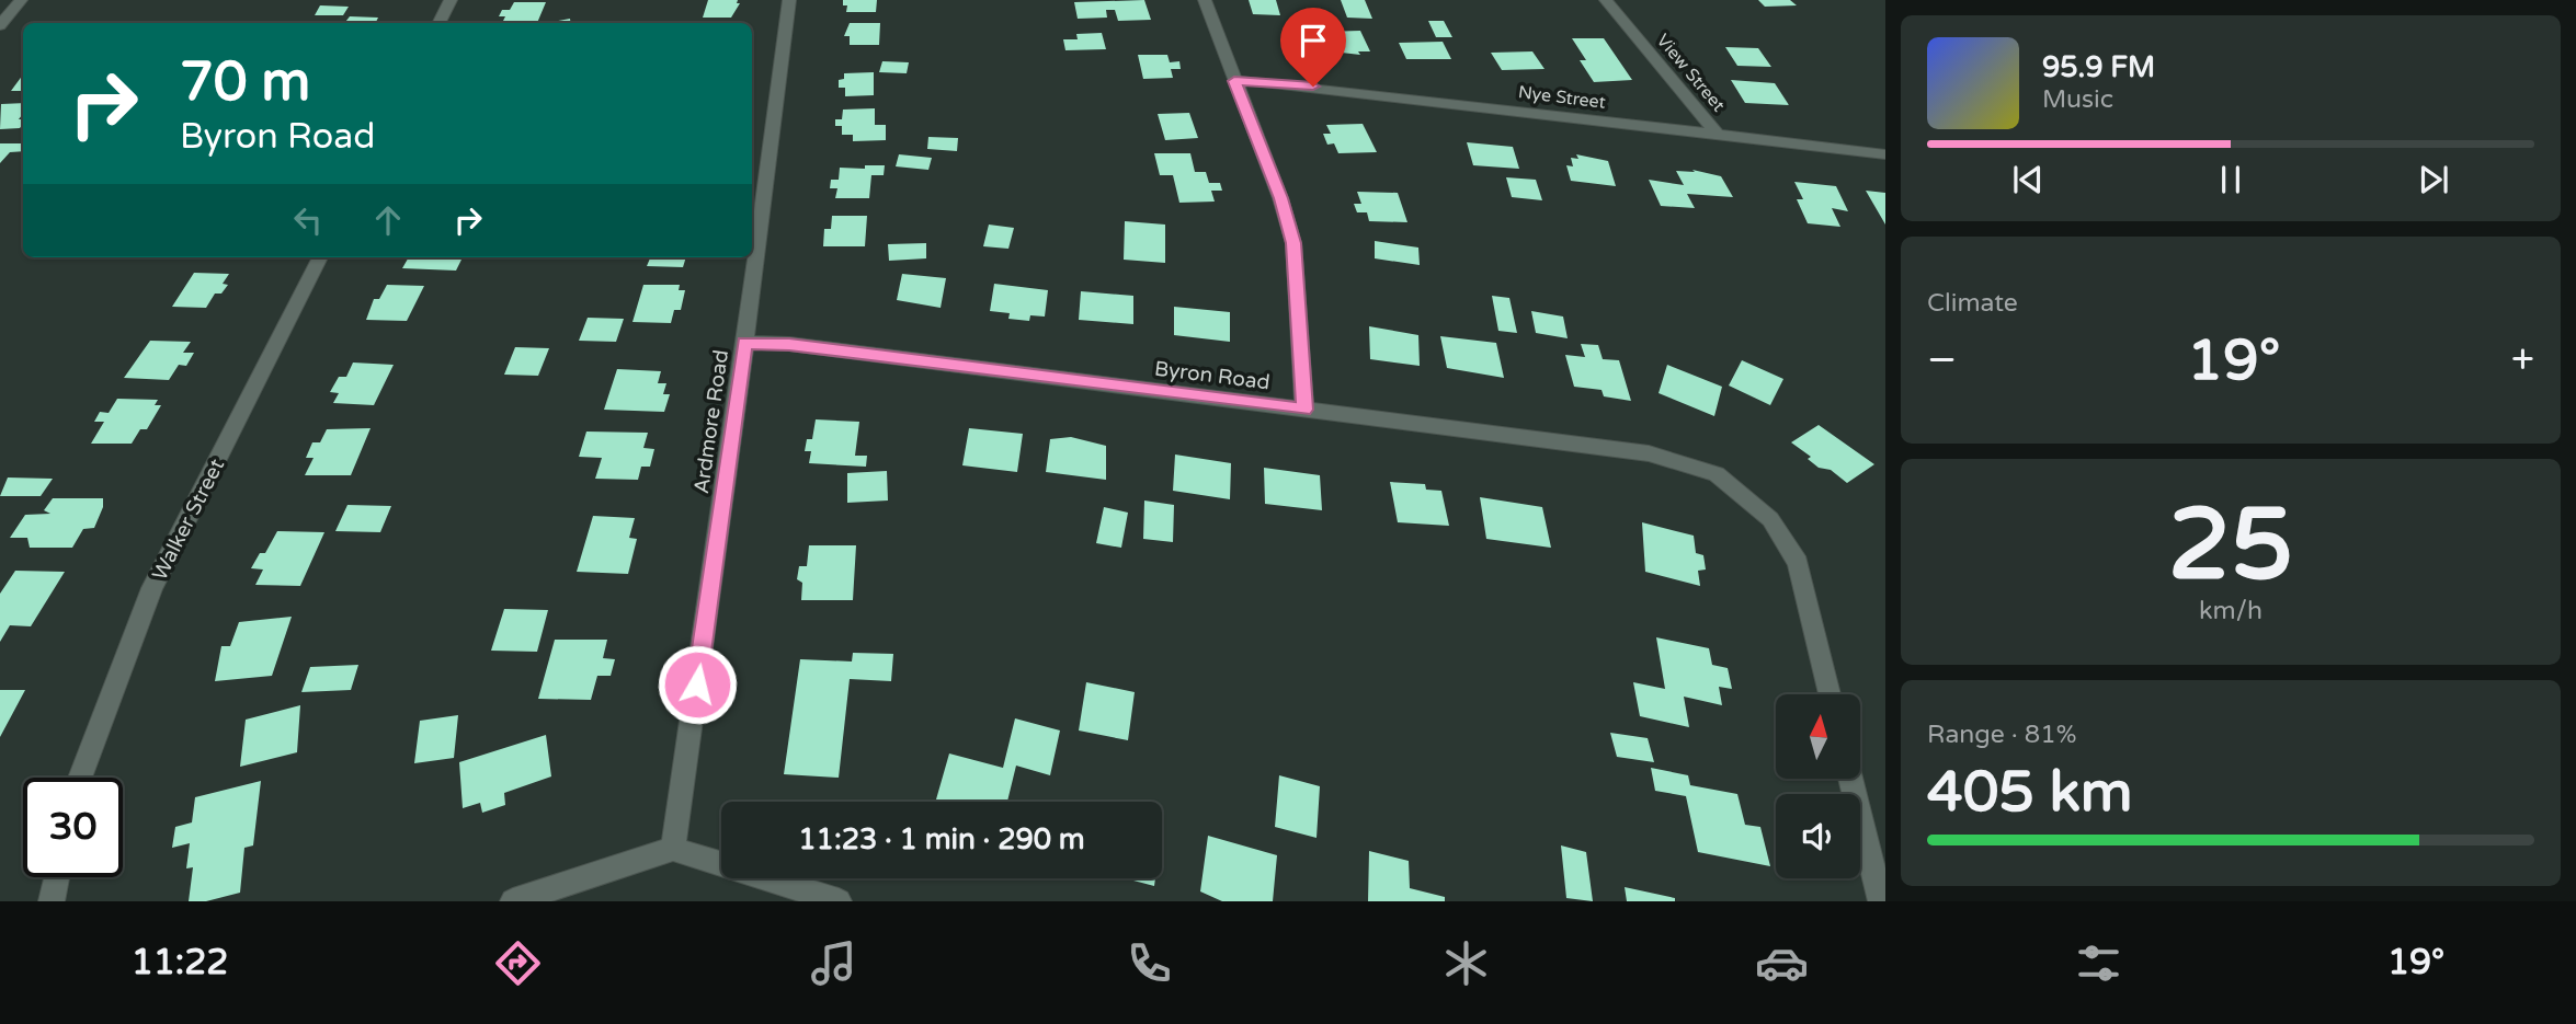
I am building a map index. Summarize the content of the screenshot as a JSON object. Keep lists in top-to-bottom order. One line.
{"streets":{"street":["View Street","Nye Street","Byron Road","Ardmore Road","Walker Street"]},"crossings":[["View Street","Nye Street"],["Byron Road","Ardmore Road"]],"north":"top","page":{"turn":["70 m","Byron Road"],"song":["95.9 FM","Music"],"tile":["Climate",["25","km/h"],["Range · 81%","405 km"]],"heat":["−","19°","+"],"limit":"30","trip":"11:23 · 1 min · 290 m","tabs":["11:22","19°"]}}
